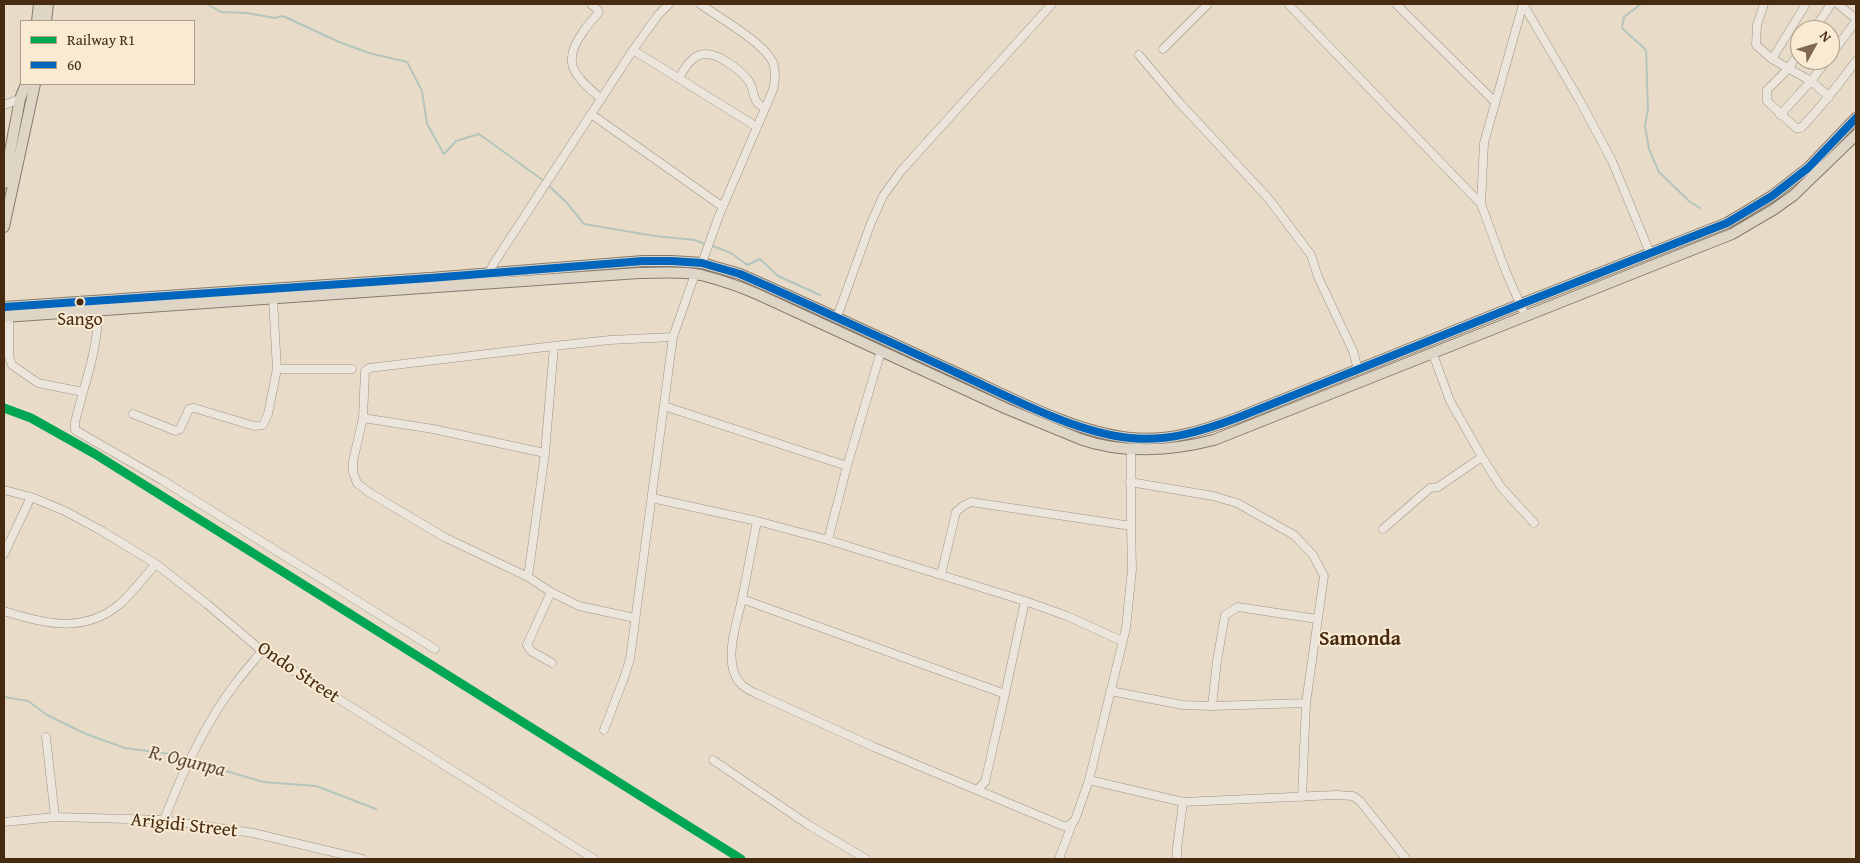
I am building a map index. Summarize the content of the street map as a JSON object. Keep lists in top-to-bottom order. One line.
{"streets":{"street":["Ondo Street","Arigidi Street"]},"districts":["Samonda"],"water":["R. Ogunpa"],"places":["Sango"],"lines":["transit line 60","rail line R1"],"legend":["Railway R1","60"],"north":"top right"}
